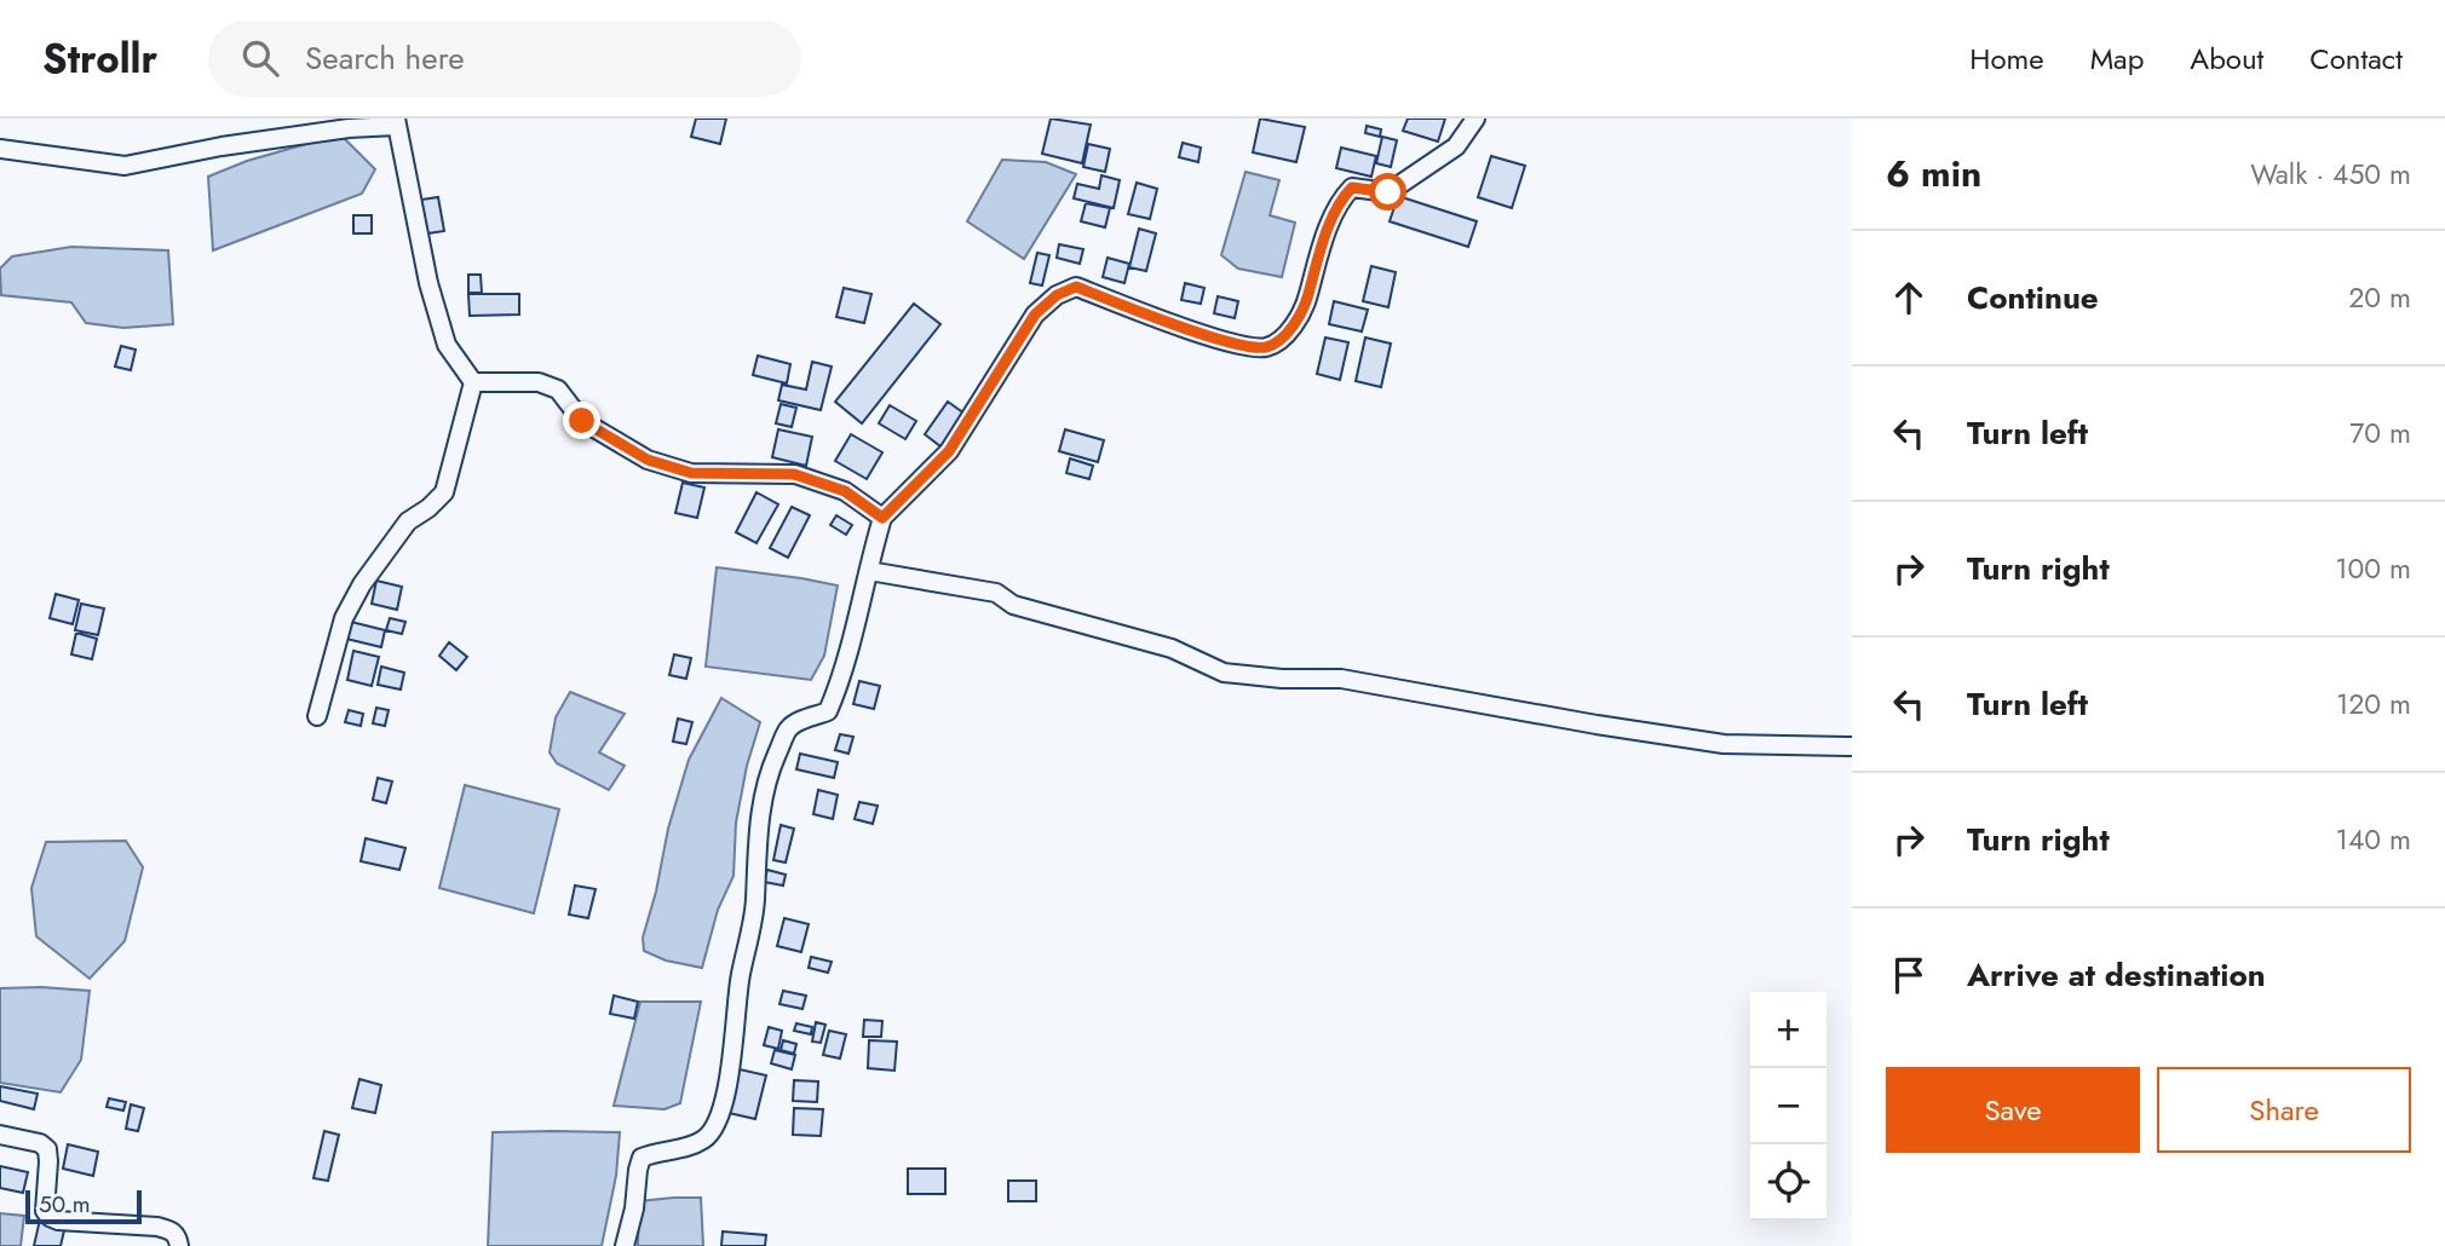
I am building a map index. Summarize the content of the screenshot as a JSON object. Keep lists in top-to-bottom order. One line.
{"scale_bar":"50 m","page":{"header":"Strollr","search":"Search here","nav":["Home","Map","About","Contact"],"heading":["6 min","Walk · 450 m"],"list":[["Continue","20 m"],["Turn left","70 m"],["Turn right","100 m"],["Turn left","120 m"],["Turn right","140 m"],"Arrive at destination"],"map_buttons":["+","−"],"buttons":["Save","Share"],"scale":"50 m"}}
